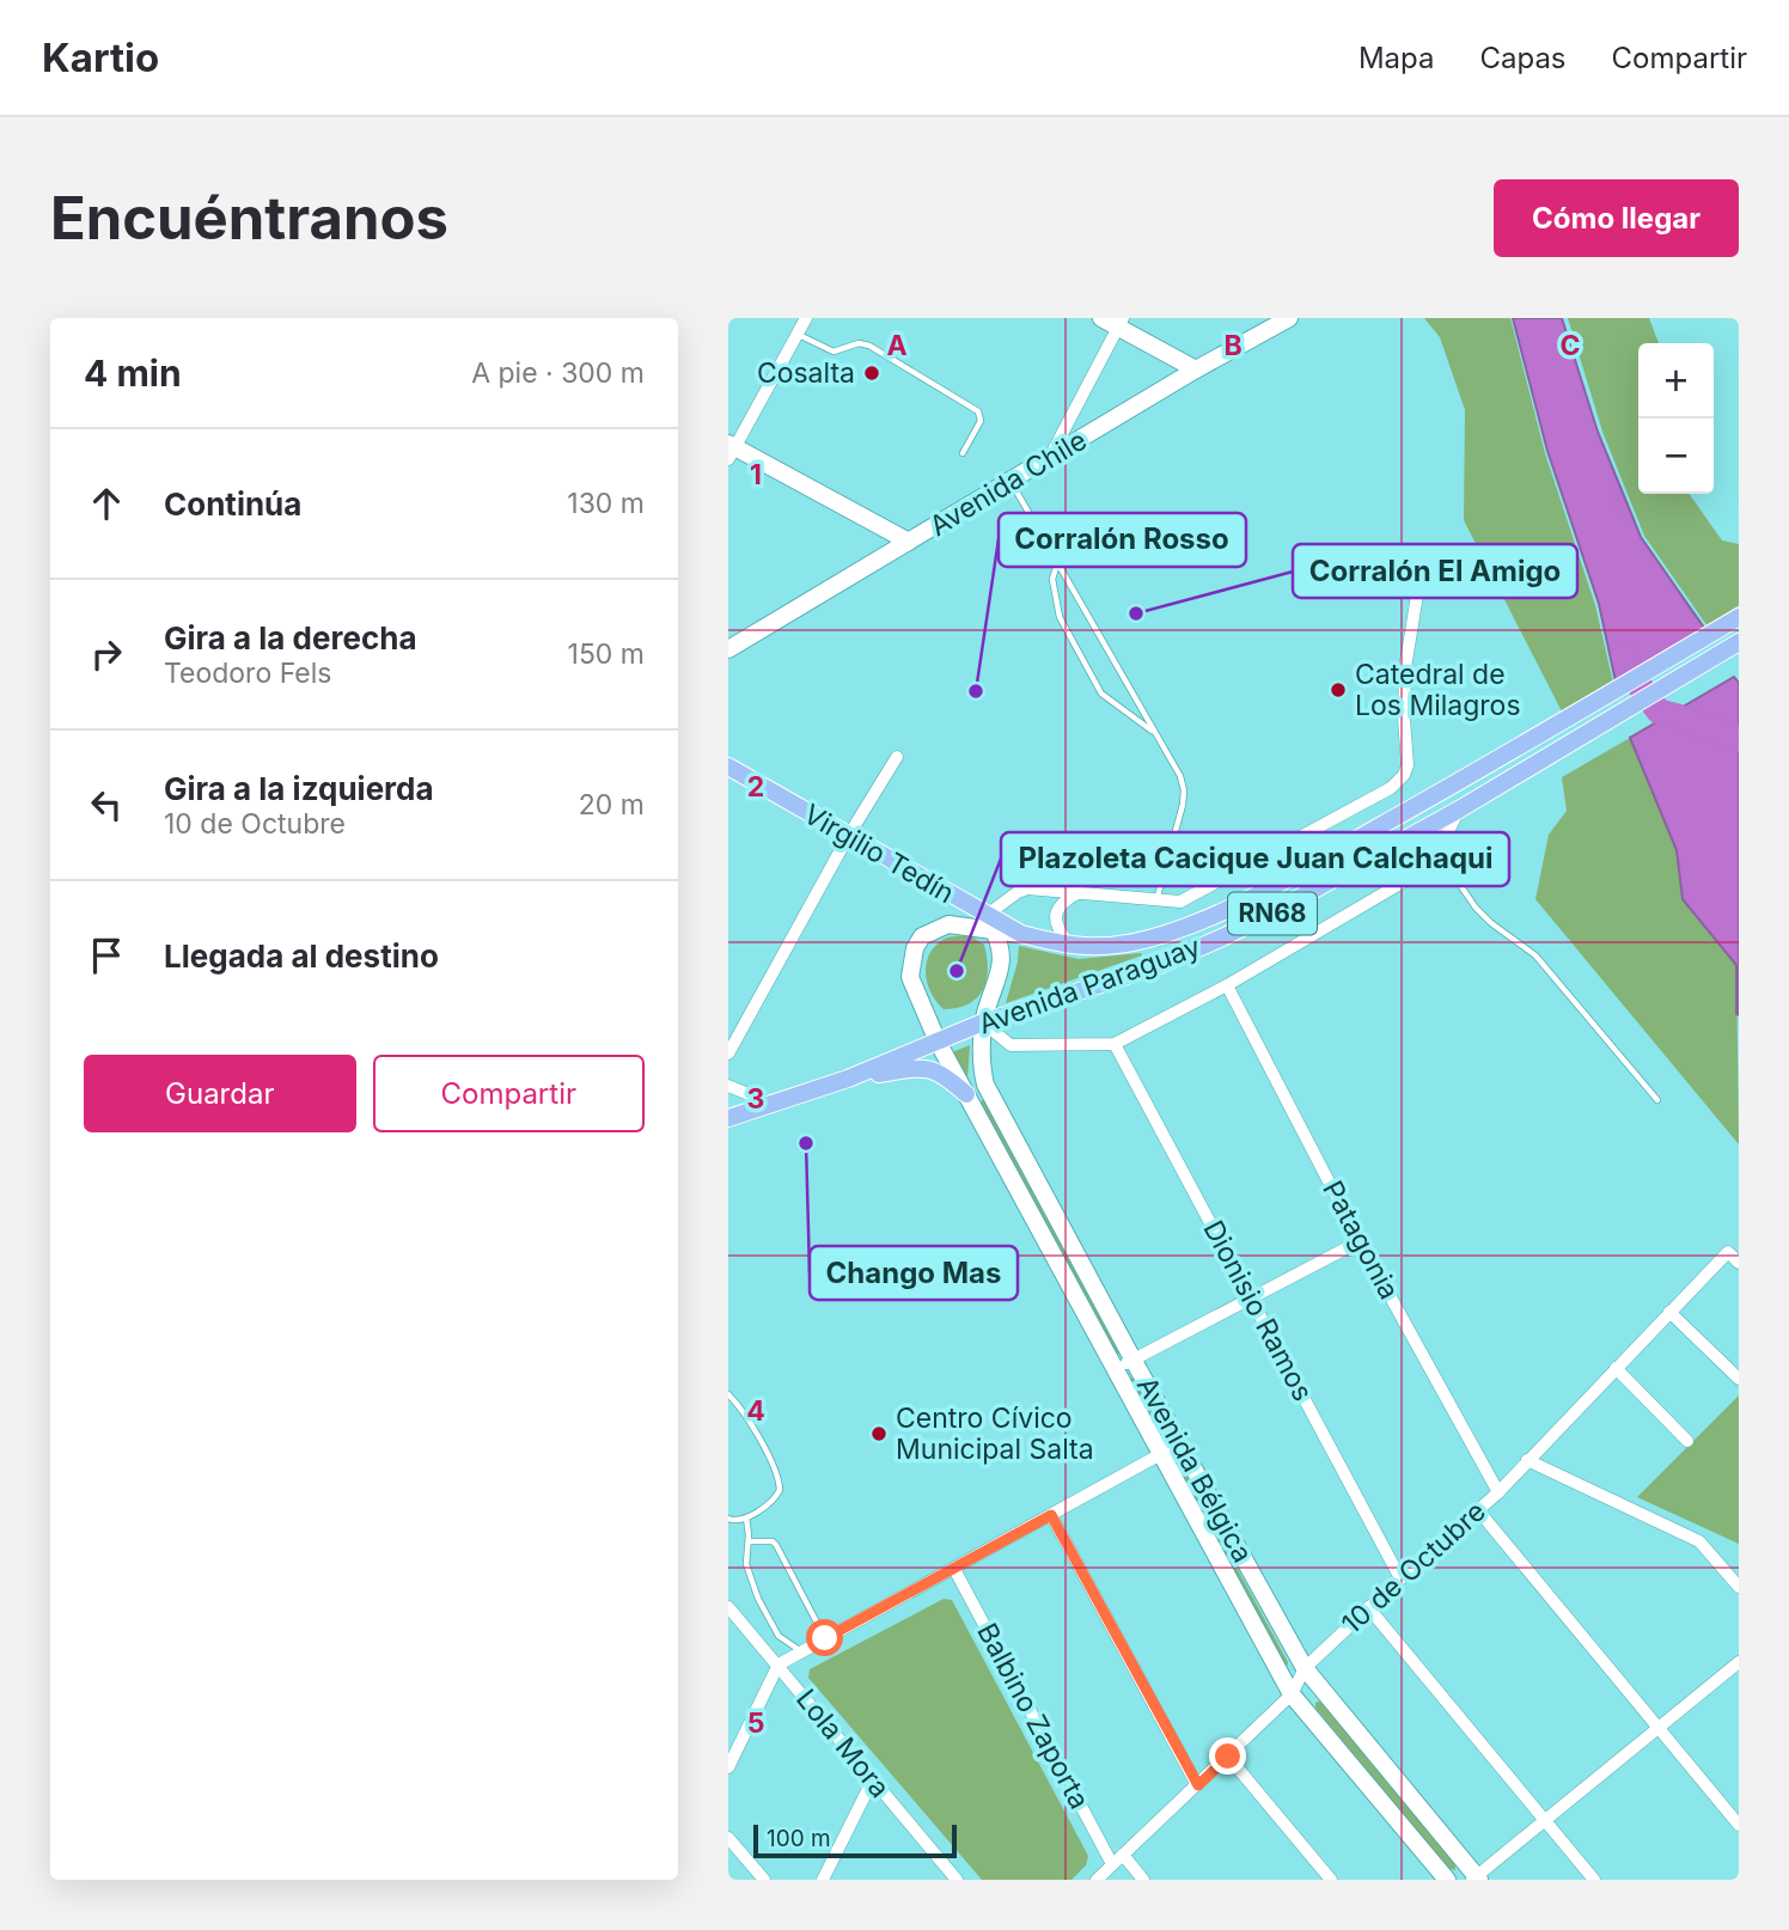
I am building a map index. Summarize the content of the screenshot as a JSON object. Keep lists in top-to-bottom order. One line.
{"streets":{"main road":["Avenida Chile","Virgilio Tedín","RN68","Avenida Paraguay","Avenida Bélgica"],"street":["Patagonia","Dionisio Ramos","10 de Octubre","Balbino Zaporta","Lola Mora"]},"crossings":[["Virgilio Tedín","Avenida Paraguay"],["Virgilio Tedín","Avenida Bélgica"],["Avenida Paraguay","Avenida Bélgica"],["Patagonia","10 de Octubre"],["Dionisio Ramos","10 de Octubre"],["Avenida Bélgica","10 de Octubre"],["10 de Octubre","Balbino Zaporta"]],"places":["Cosalta","Corralón El Amigo","Catedral de Los Milagros","Corralón Rosso","Plazoleta Cacique Juan Calchaqui","Chango Mas","Centro Cívico Municipal Salta"],"scale_bar":"100 m","page":{"header":"Kartio","nav":["Mapa","Capas","Compartir"],"buttons":["Cómo llegar",["Guardar","Compartir"]],"title":"Encuéntranos","heading":["4 min","A pie · 300 m"],"map_buttons":["+","−"],"list":[["Continúa","130 m"],["Gira a la derecha","Teodoro Fels","150 m"],["Gira a la izquierda","10 de Octubre","20 m"],"Llegada al destino"],"scale":"100 m"},"grid":{"columns":["A","B","C"],"rows":["1","2","3","4","5"]}}
